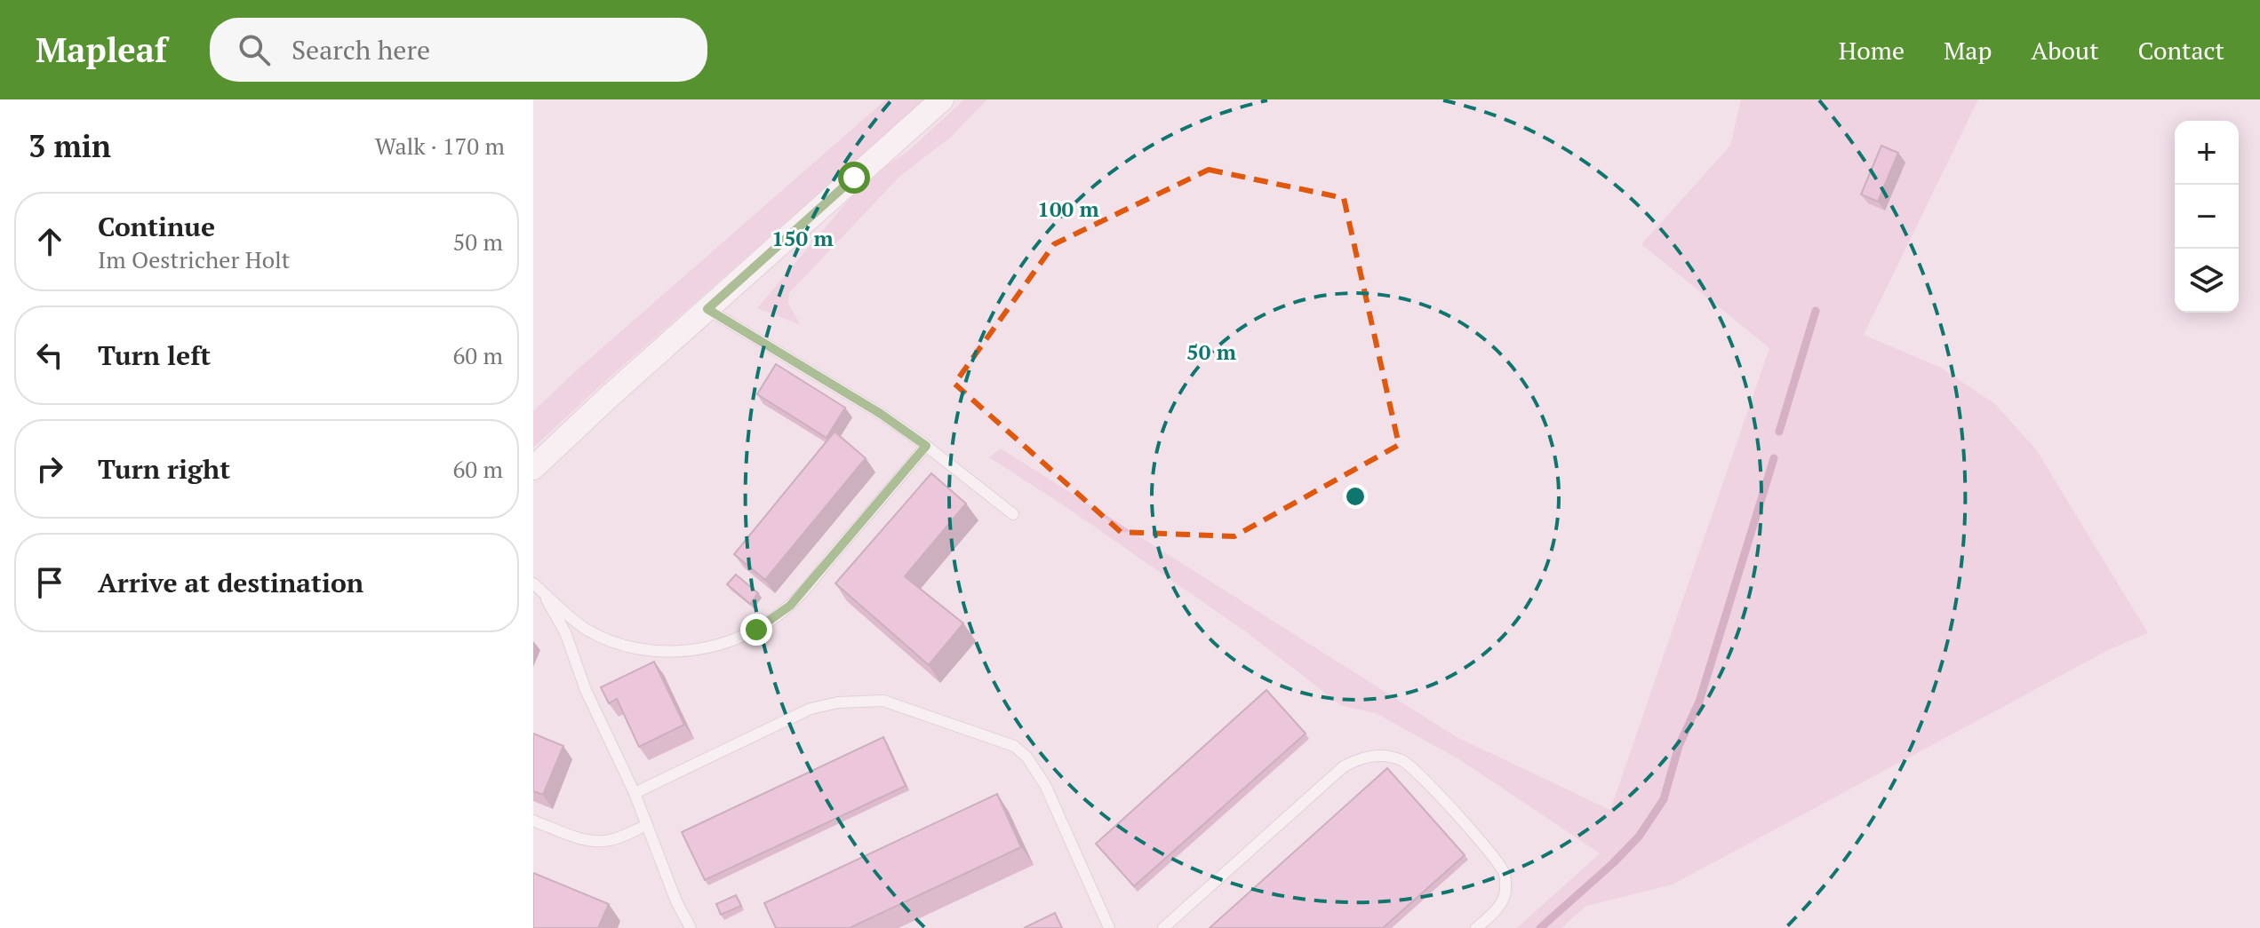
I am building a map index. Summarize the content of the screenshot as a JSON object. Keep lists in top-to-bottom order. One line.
{"page":{"header":"Mapleaf","search":"Search here","nav":["Home","Map","About","Contact"],"heading":["3 min","Walk · 170 m"],"map_buttons":["+","−"],"list":[["Continue","Im Oestricher Holt","50 m"],["Turn left","60 m"],["Turn right","60 m"],"Arrive at destination"]},"rings":["100 m","150 m","50 m"]}
